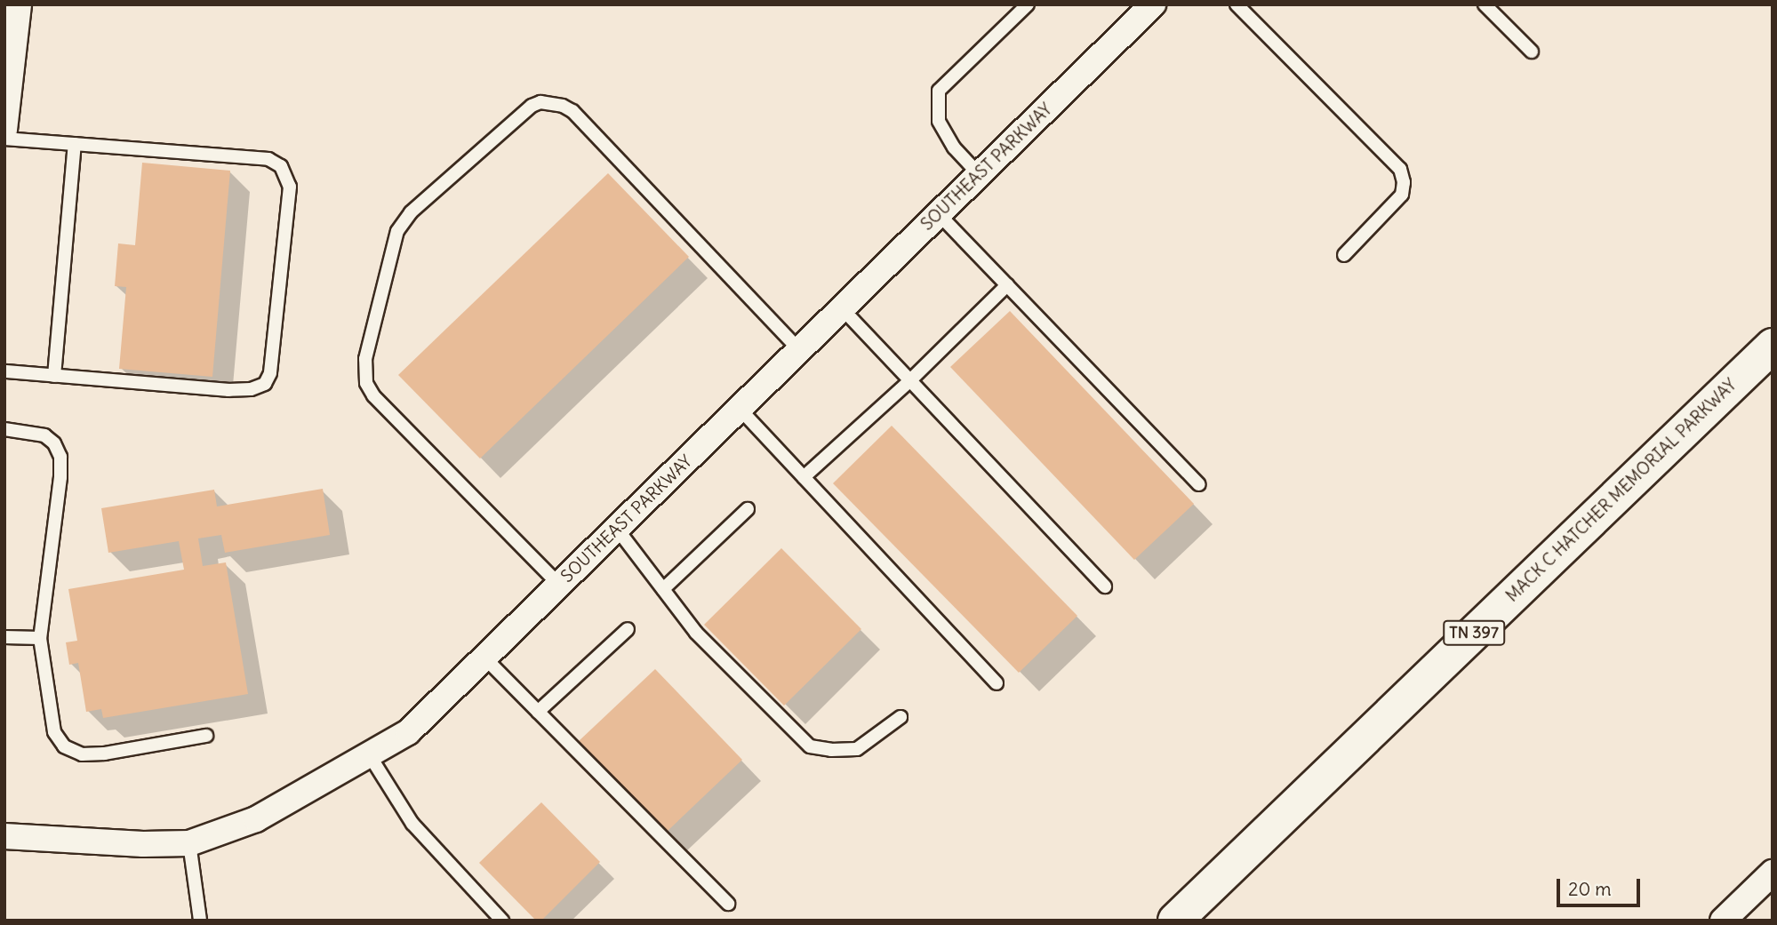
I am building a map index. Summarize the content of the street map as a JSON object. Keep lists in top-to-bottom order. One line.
{"streets":{"main road":["MACK C HATCHER MEMORIAL PARKWAY","TN 397"],"street":["SOUTHEAST PARKWAY"]},"scale_bar":"20 m"}
